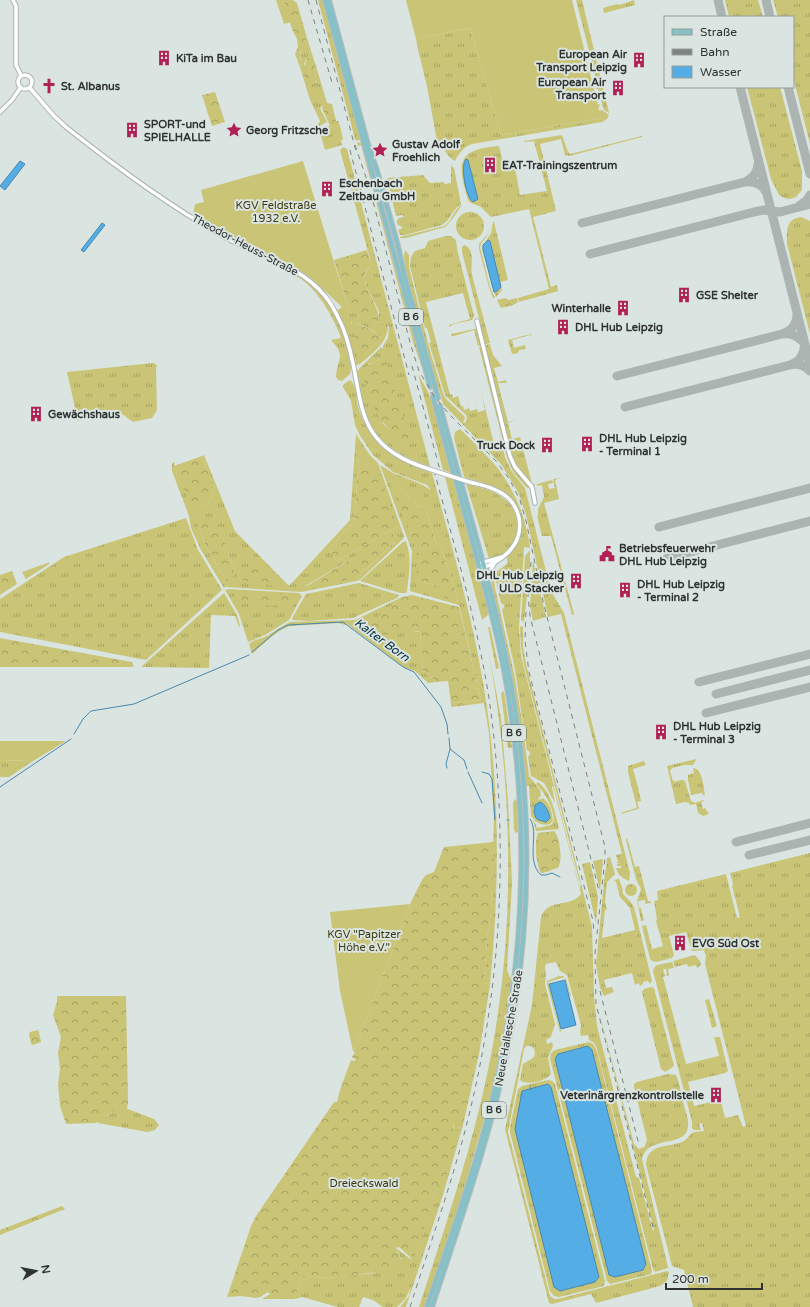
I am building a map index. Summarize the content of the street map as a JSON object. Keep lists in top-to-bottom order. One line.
{"streets":{"main road":["B 6","Neue Hallesche Straße"],"street":["Theodor-Heuss-Straße"]},"crossings":[["Theodor-Heuss-Straße","B 6"],["B 6","Neue Hallesche Straße"]],"water":["Kalter Born"],"parks":["KGV Feldstraße 1932 e.V.","KGV \"Papitzer Höhe e.V.\"","Dreieckswald"],"places":{"building":["KiTa im Bau","European Air Transport Leipzig","European Air Transport","SPORT-und SPIELHALLE","EAT-Trainingszentrum","Eschenbach Zeltbau GmbH","GSE Shelter","Winterhalle","DHL Hub Leipzig","Gewächshaus","DHL Hub Leipzig - Terminal 1","Truck Dock","DHL Hub Leipzig ULD Stacker","DHL Hub Leipzig - Terminal 2","DHL Hub Leipzig - Terminal 3","EVG Süd Ost","Veterinärgrenzkontrollstelle"],"church":["St. Albanus"],"place":["Georg Fritzsche","Gustav Adolf Froehlich"],"public building":["Betriebsfeuerwehr DHL Hub Leipzig"]},"legend":["Straße","Bahn","Wasser"],"scale_bar":"200 m","north":"right"}
